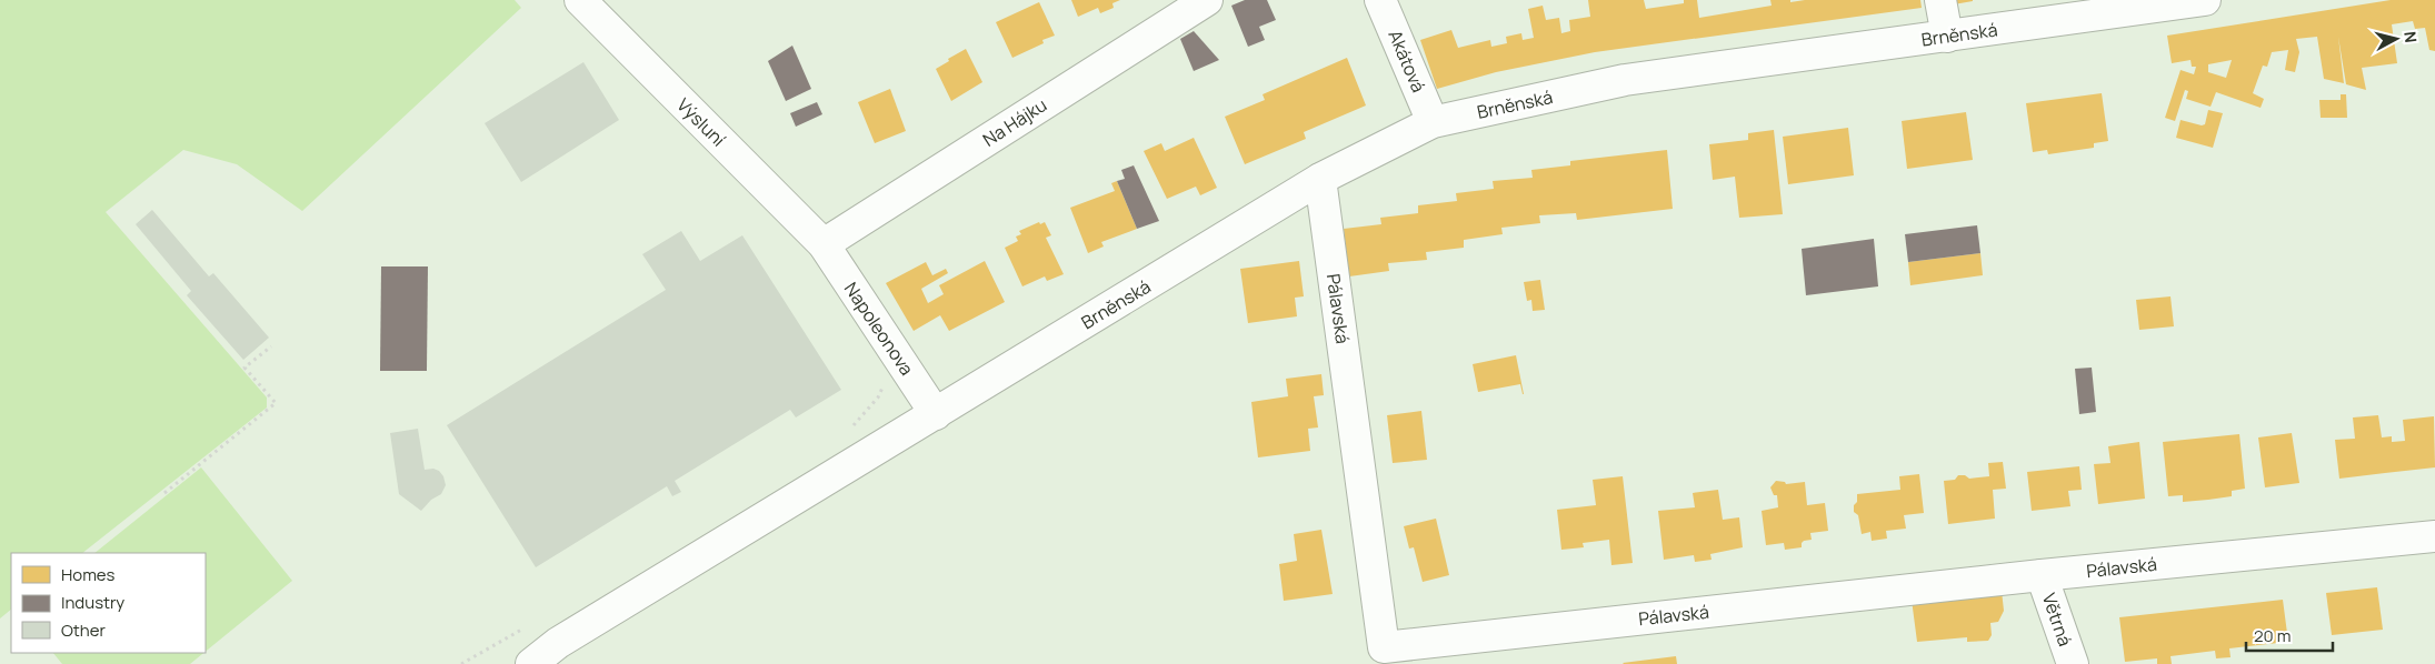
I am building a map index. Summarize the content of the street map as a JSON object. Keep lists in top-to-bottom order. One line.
{"streets":{"street":["Brněnská","Akátová","Výsluní","Na Hájku","Pálavská","Napoleonova","Větrná"]},"crossings":[["Brněnská","Akátová"],["Brněnská","Pálavská"],["Brněnská","Napoleonova"],["Výsluní","Na Hájku"],["Výsluní","Napoleonova"],["Na Hájku","Napoleonova"],["Pálavská","Větrná"]],"legend":["Homes","Industry","Other"],"scale_bar":"20 m","north":"right"}
